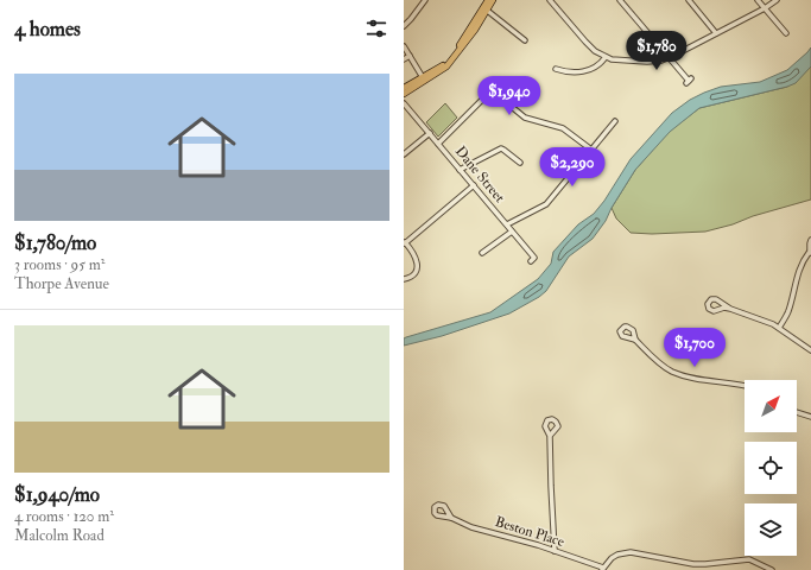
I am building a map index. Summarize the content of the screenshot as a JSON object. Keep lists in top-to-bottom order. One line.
{"streets":{"street":["Dane Street","Beston Place"]},"north":"top right","page":{"heading":"4 homes","price":["$1,780","$1,940","$2,290","$1,700"],"list":[{"name":"$1,780/mo","note":"3 rooms · 95 m² · Thorpe Avenue"},{"name":"$1,940/mo","note":"4 rooms · 120 m² · Malcolm Road"}]}}
